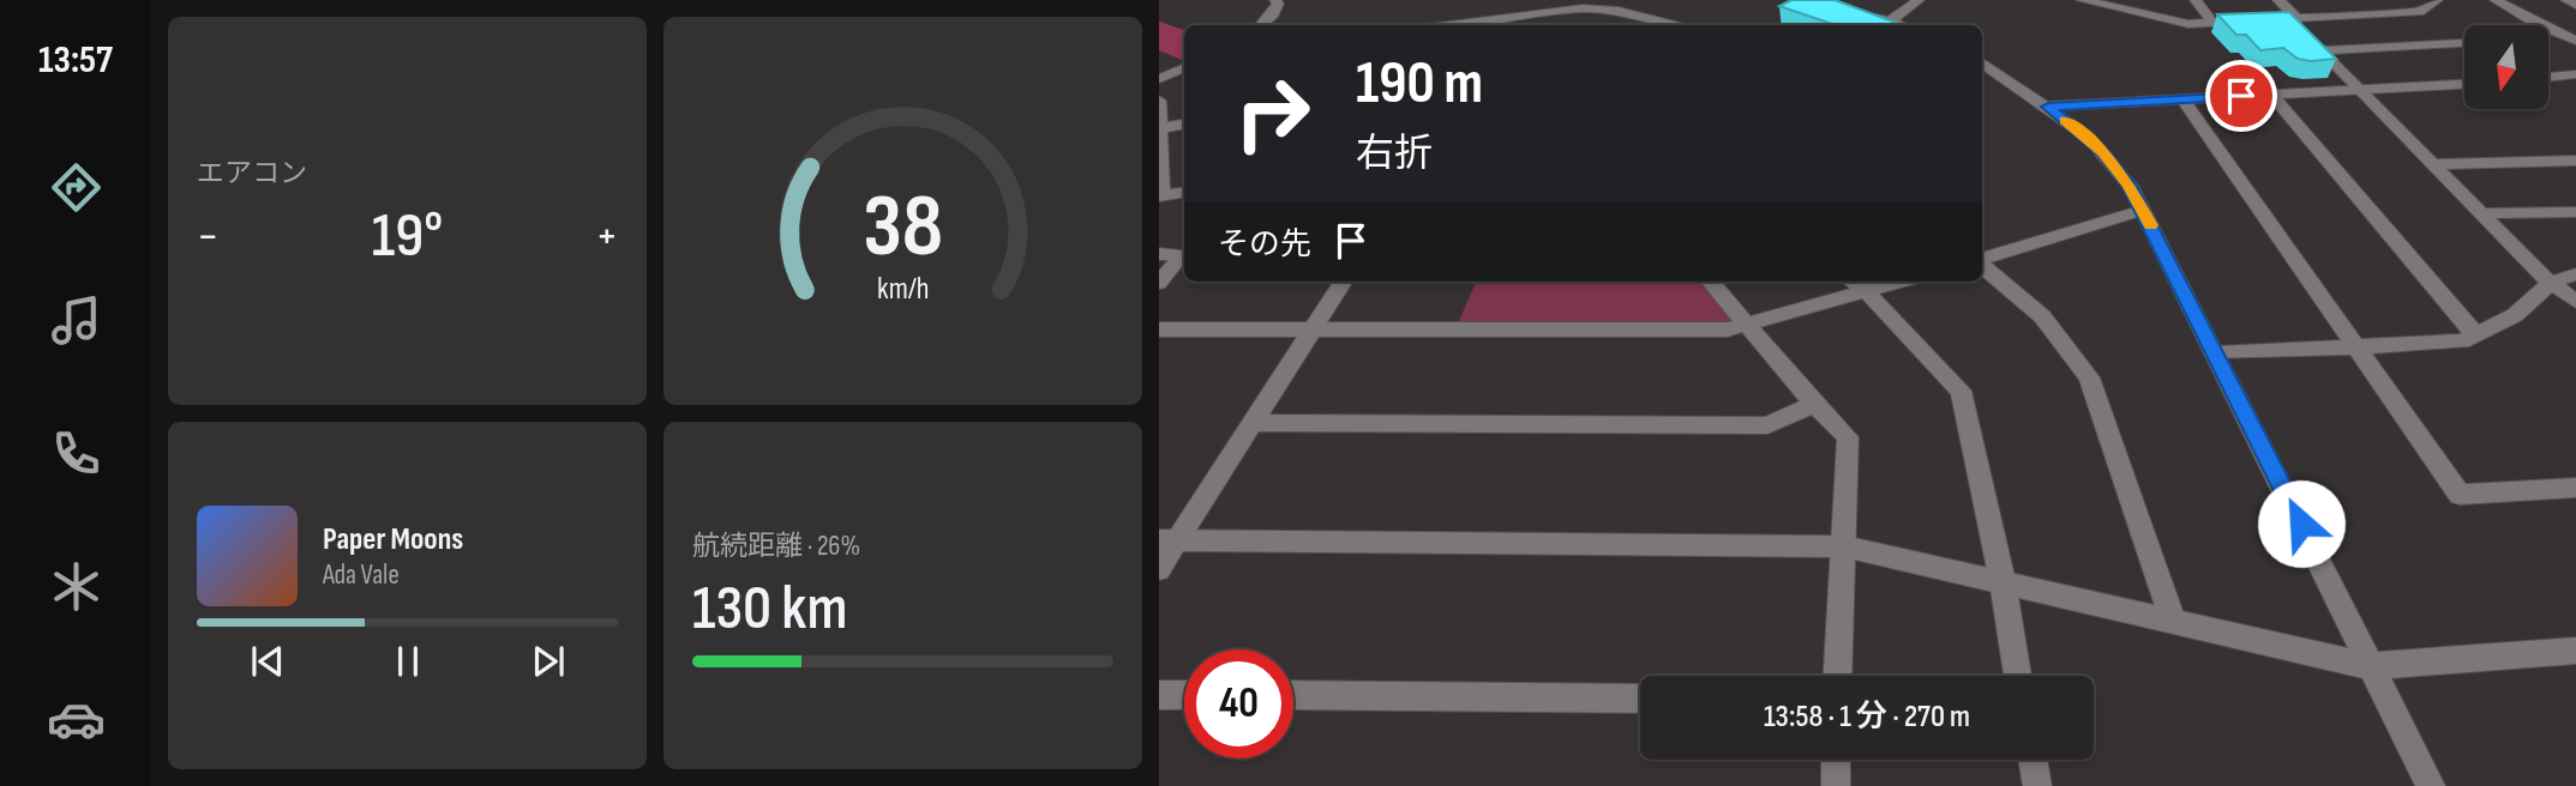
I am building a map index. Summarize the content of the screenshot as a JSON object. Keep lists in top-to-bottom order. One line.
{"north":"bottom","page":{"tabs":"13:57","tile":["エアコン",["航続距離 · 26%","130 km"]],"turn":["190 m","右折"],"then":"その先","heat":["−","19°","+"],"song":["Paper Moons","Ada Vale"],"limit":"40","trip":"13:58 · 1 分 · 270 m","gauge":["38","km/h"]}}
